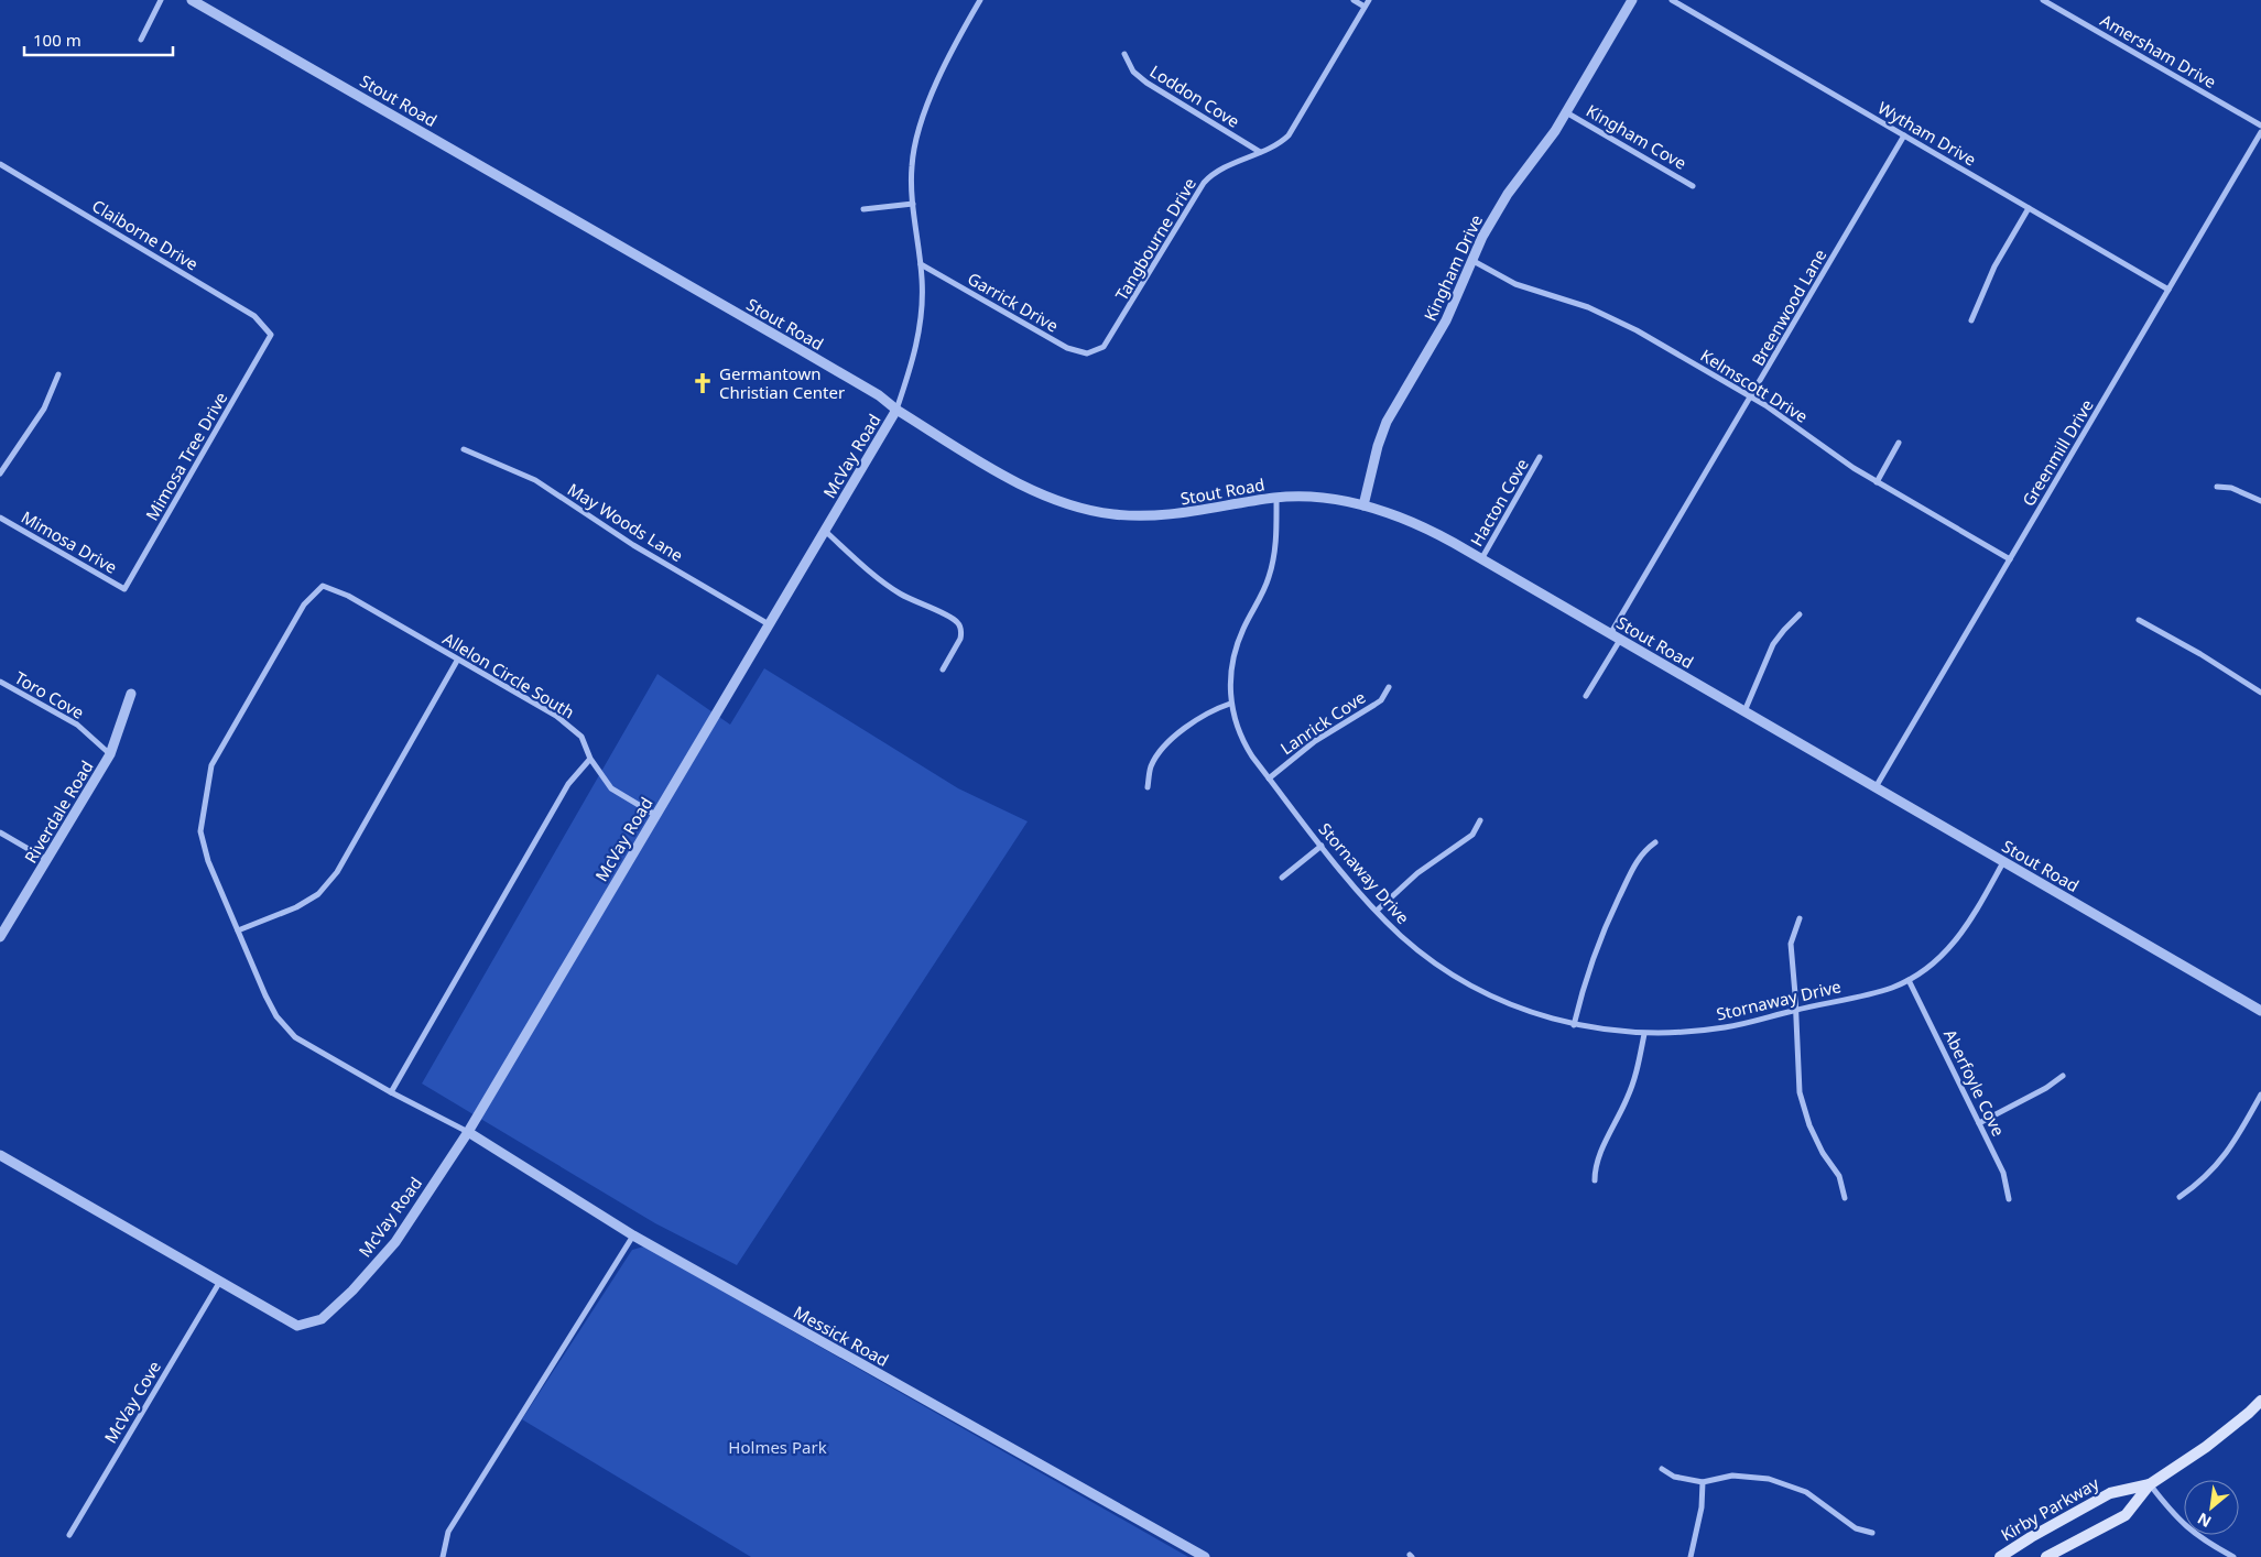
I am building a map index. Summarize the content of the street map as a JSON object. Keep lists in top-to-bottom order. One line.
{"streets":{"main road":["Kirby Parkway"],"street":["Amersham Drive","Loddon Cove","Stout Road","Wytham Drive","Kingham Cove","Claiborne Drive","Tangbourne Drive","Kingham Drive","Garrick Drive","Breenwood Lane","Kelmscott Drive","Greenmill Drive","Mimosa Tree Drive","McVay Road","Hacton Cove","May Woods Lane","Mimosa Drive","Allelon Circle South","Toro Cove","Lanrick Cove","Riverdale Road","Stornaway Drive","Aberfoyle Cove","Messick Road","McVay Cove"]},"crossings":[["Loddon Cove","Tangbourne Drive"],["Stout Road","Kingham Drive"],["Stout Road","Breenwood Lane"],["Stout Road","Greenmill Drive"],["Stout Road","McVay Road"],["Stout Road","Hacton Cove"],["Stout Road","Stornaway Drive"],["Wytham Drive","Breenwood Lane"],["Wytham Drive","Greenmill Drive"],["Kingham Cove","Kingham Drive"],["Claiborne Drive","Mimosa Tree Drive"],["Tangbourne Drive","Garrick Drive"],["Kingham Drive","Kelmscott Drive"],["Garrick Drive","McVay Road"],["Breenwood Lane","Kelmscott Drive"],["Kelmscott Drive","Greenmill Drive"],["Mimosa Tree Drive","Mimosa Drive"],["McVay Road","May Woods Lane"],["McVay Road","Allelon Circle South"],["McVay Road","Messick Road"],["McVay Road","McVay Cove"],["Toro Cove","Riverdale Road"],["Lanrick Cove","Stornaway Drive"],["Stornaway Drive","Aberfoyle Cove"]],"parks":["Holmes Park"],"places":{"church":["Germantown Christian Center"]},"scale_bar":"100 m","north":"bottom left"}
